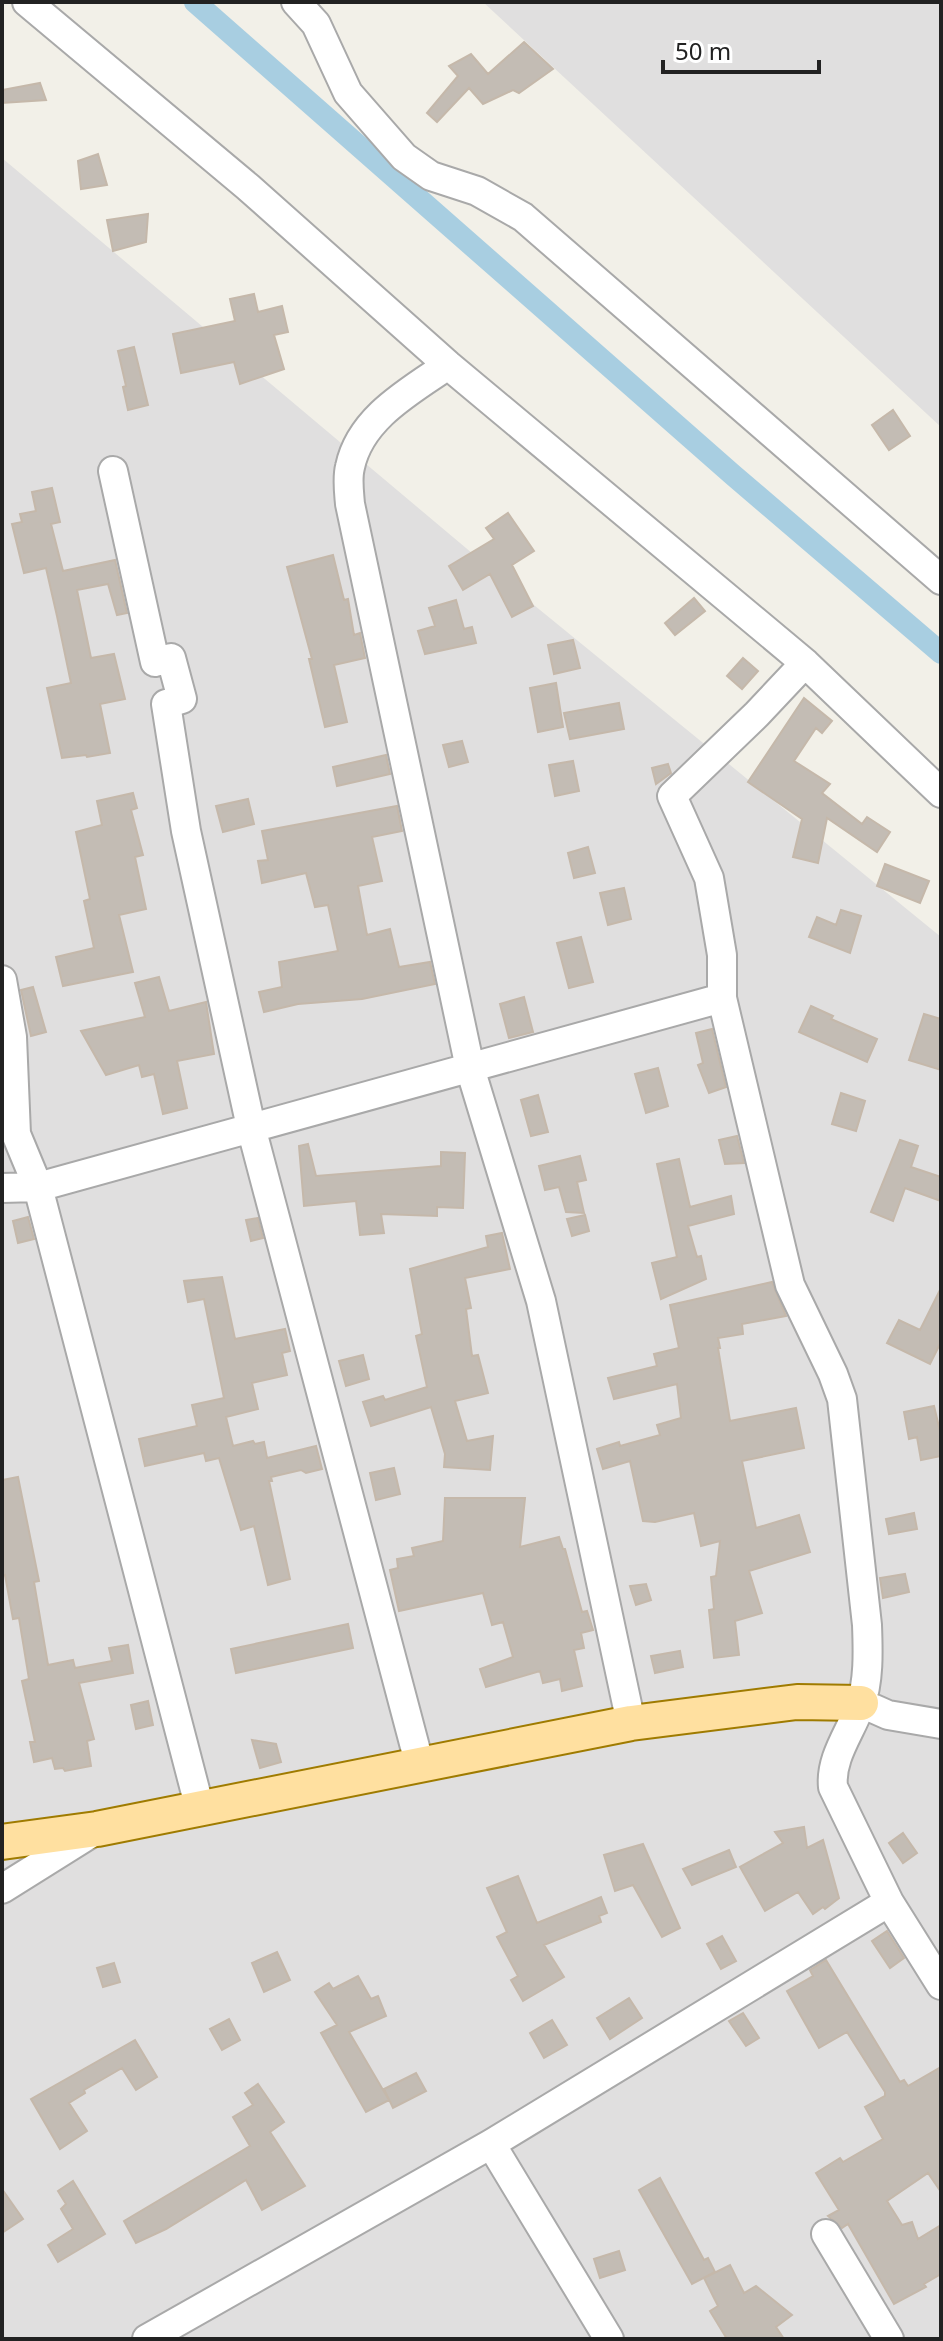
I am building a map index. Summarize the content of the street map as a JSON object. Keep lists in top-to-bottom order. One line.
{"scale_bar":"50 m"}
